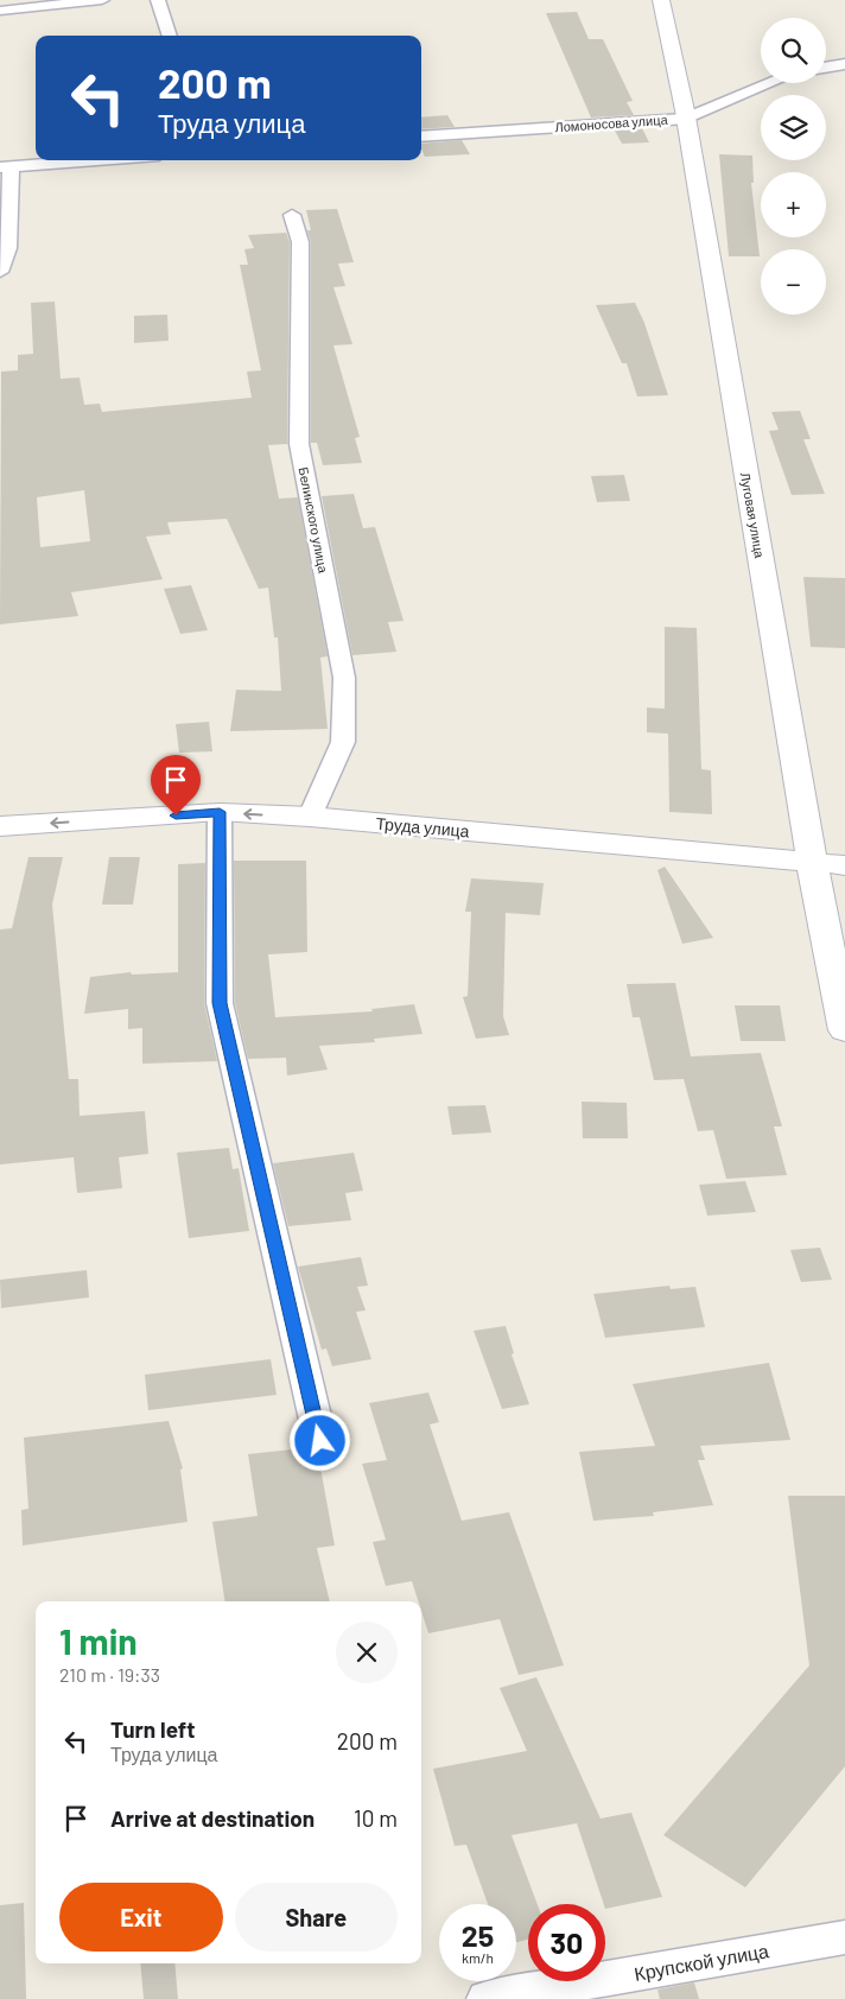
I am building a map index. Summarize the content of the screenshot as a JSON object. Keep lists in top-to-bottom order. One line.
{"streets":{"street":["Ломоносова улица","Луговая улица","Белинского улица","Труда улица","Крупской улица"]},"crossings":[["Ломоносова улица","Луговая улица"],["Луговая улица","Труда улица"],["Белинского улица","Труда улица"]],"one_way":["Труда улица"],"page":{"map_buttons":["+","−"],"turn":["200 m","Труда улица"],"heading":["1 min","210 m · 19:33"],"list":[{"name":"Turn left","note":"Труда улица","value":"200 m"},{"name":"Arrive at destination","value":"10 m"}],"buttons":["Exit","Share"],"speed":"25 km/h","limit":"30"}}
